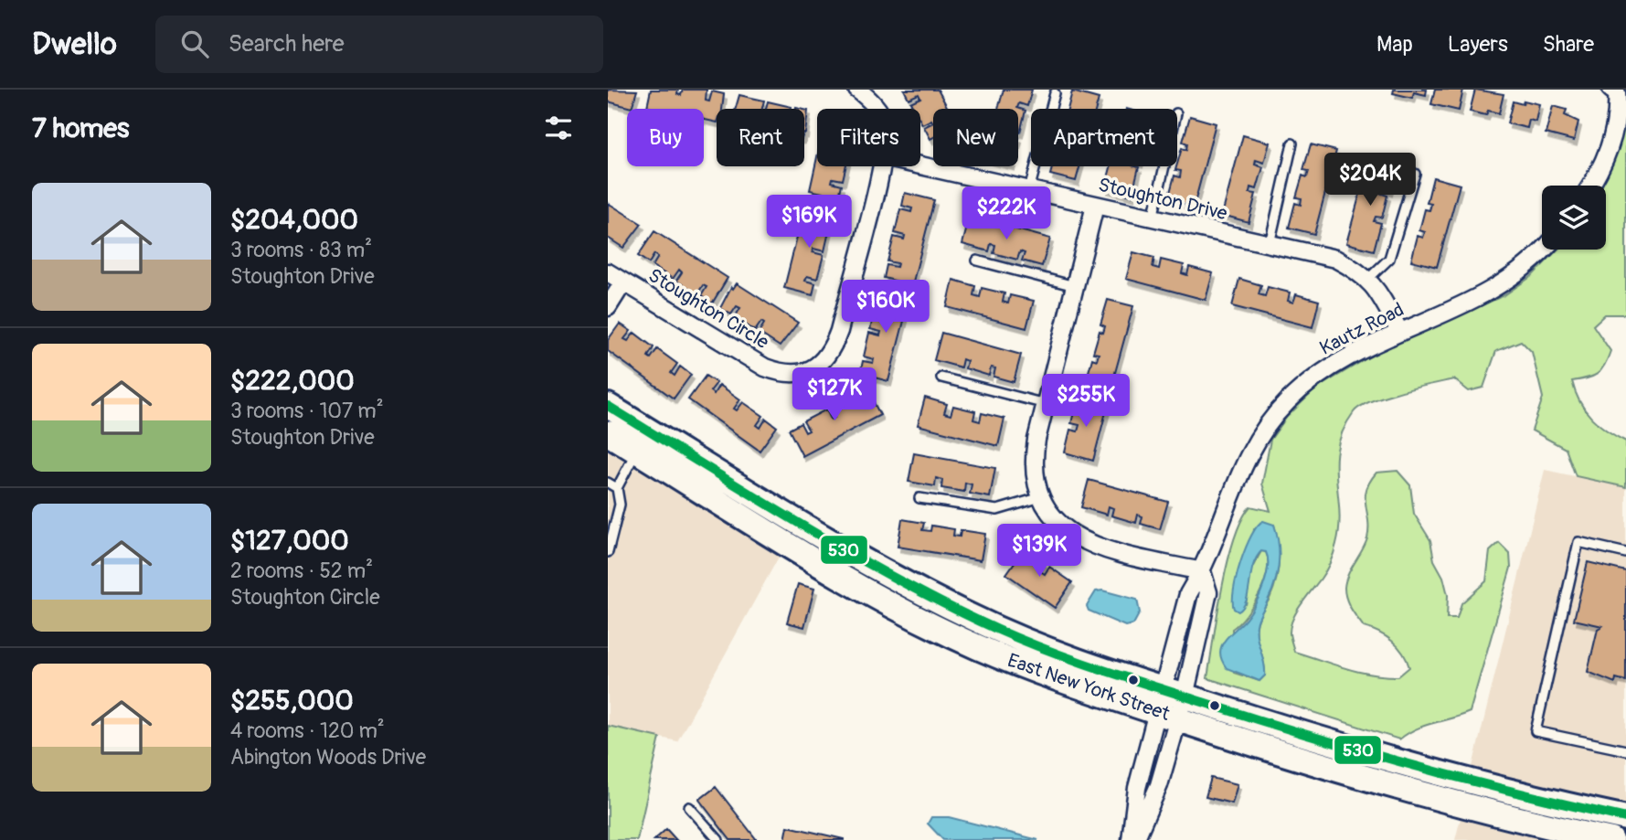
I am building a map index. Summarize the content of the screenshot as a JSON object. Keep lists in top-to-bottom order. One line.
{"streets":{"main road":["East New York Street"],"street":["Stoughton Drive","Stoughton Circle","Kautz Road"]},"crossings":[["Stoughton Drive","Kautz Road"],["Kautz Road","East New York Street"]],"lines":["transit line 530"],"page":{"header":"Dwello","search":"Search here","nav":["Map","Layers","Share"],"heading":"7 homes","chip":["Buy","Rent","Filters","New","Apartment"],"price":["$204K","$222K","$169K","$160K","$127K","$255K","$139K"],"list":[{"name":"$204,000","note":"3 rooms · 83 m² · Stoughton Drive"},{"name":"$222,000","note":"3 rooms · 107 m² · Stoughton Drive"},{"name":"$127,000","note":"2 rooms · 52 m² · Stoughton Circle"},{"name":"$255,000","note":"4 rooms · 120 m² · Abington Woods Drive"}]}}
